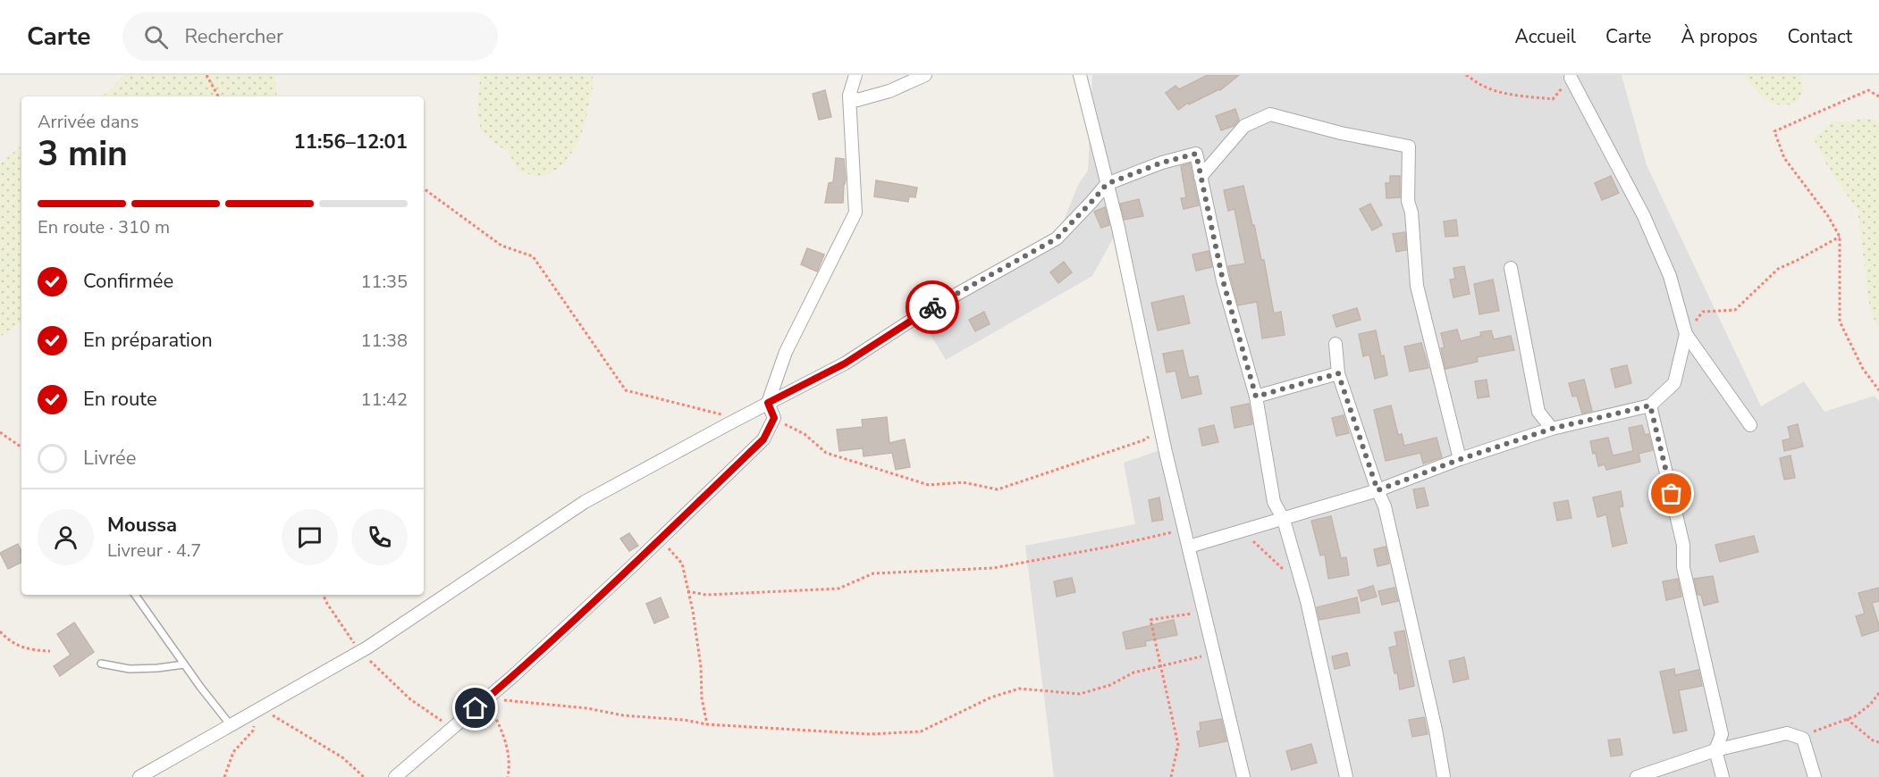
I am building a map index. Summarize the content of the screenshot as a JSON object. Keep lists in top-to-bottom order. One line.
{"page":{"header":"Carte","search":"Rechercher","nav":["Accueil","Carte","À propos","Contact"],"heading":["3 min","Arrivée dans","11:56–12:01"],"panel":["Moussa","Livreur · 4.7"],"bar":"En route · 310 m","list":[["Confirmée","11:35"],["En préparation","11:38"],["En route","11:42"],"Livrée"]}}
